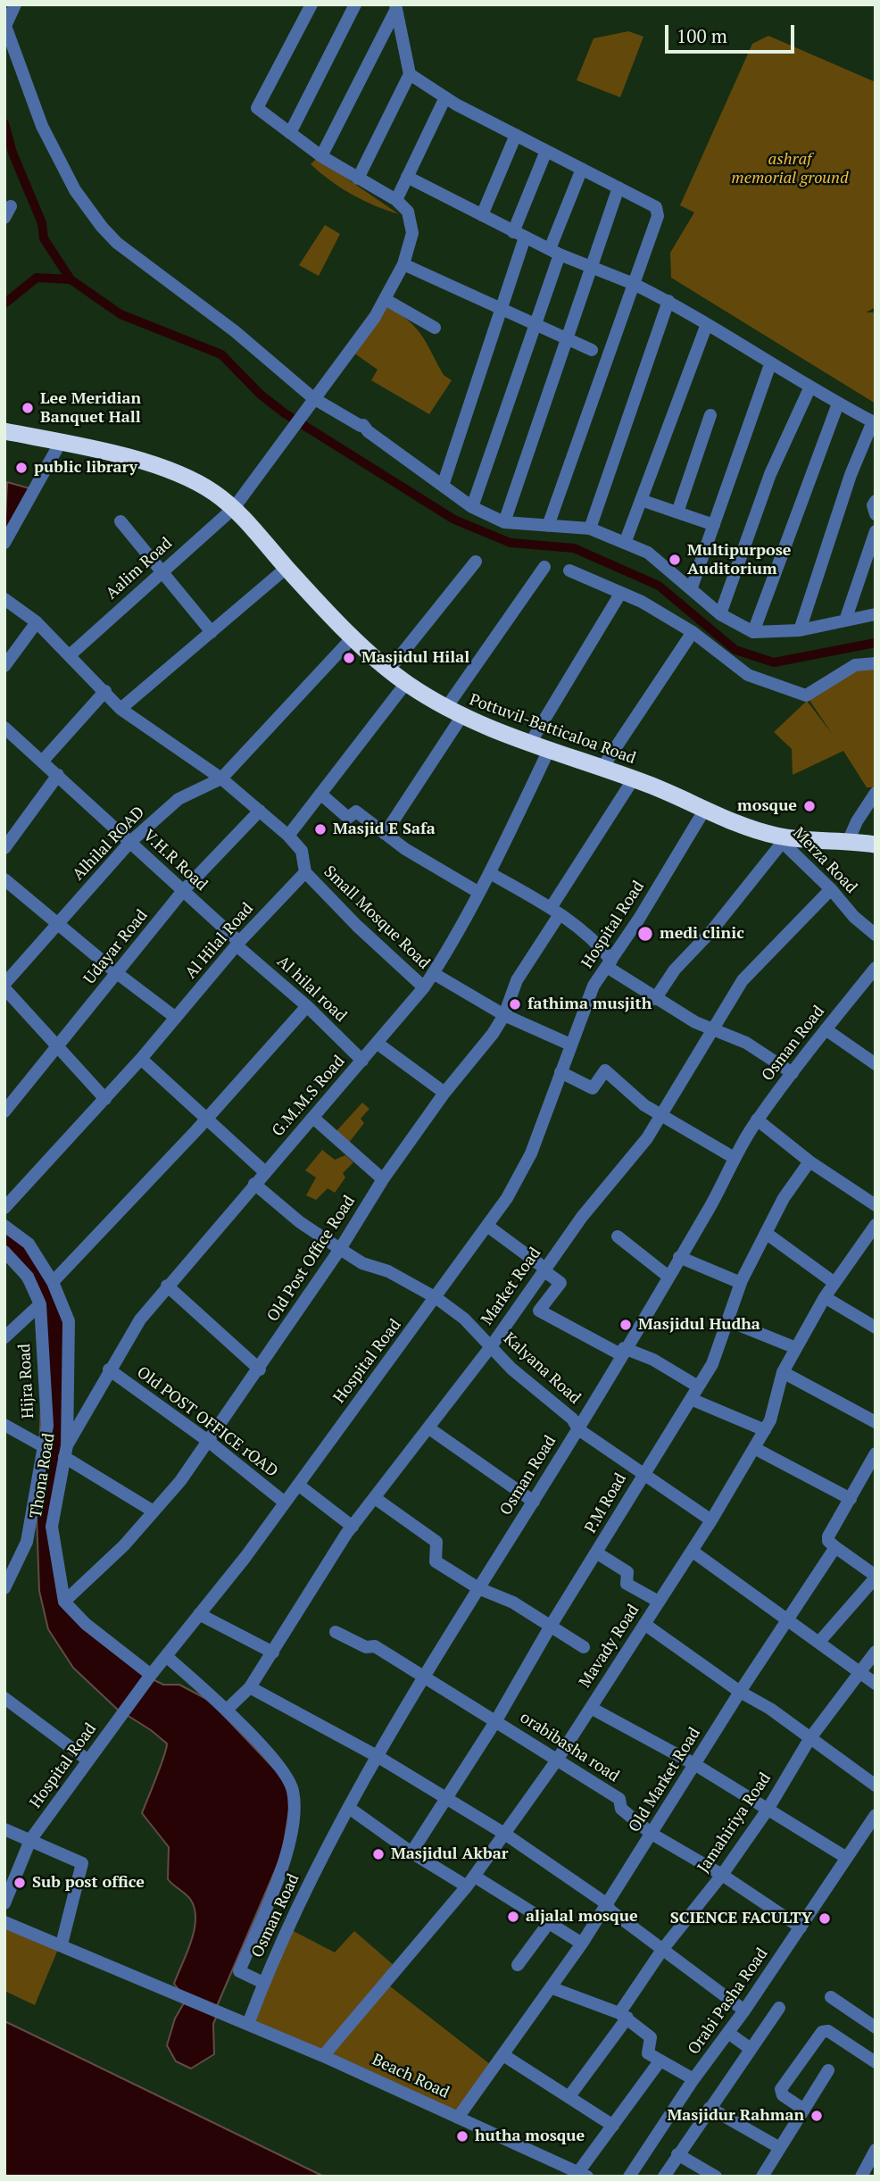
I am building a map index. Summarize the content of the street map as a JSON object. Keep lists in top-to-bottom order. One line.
{"streets":{"highway":["Pottuvil-Batticaloa Road"],"street":["Aalim Road","Alhilal ROAD","V.H.R Road","Merza Road","Small Mosque Road","Hospital Road","Al Hilal Road","Udayar Road","Al hilal road","Osman Road","G.M.M.S Road","Old Post Office Road","Market Road","Kalyana Road","Hijra Road","Old POST OFFICE rOAD","Thona Road","P.M Road","Mavady Road","orabibasha road","Old Market Road","Jamahiriya Road","Orabi Pasha Road","Beach Road"]},"crossings":[["Aalim Road","Pottuvil-Batticaloa Road"],["Pottuvil-Batticaloa Road","Alhilal ROAD"],["Pottuvil-Batticaloa Road","Merza Road"],["Pottuvil-Batticaloa Road","Hospital Road"],["Pottuvil-Batticaloa Road","G.M.M.S Road"],["Pottuvil-Batticaloa Road","Old Post Office Road"],["Alhilal ROAD","V.H.R Road"],["V.H.R Road","Al Hilal Road"],["V.H.R Road","Udayar Road"],["V.H.R Road","Al hilal road"],["Merza Road","Market Road"],["Small Mosque Road","Al Hilal Road"],["Small Mosque Road","G.M.M.S Road"],["Hospital Road","Kalyana Road"],["Hospital Road","Old POST OFFICE rOAD"],["Al Hilal Road","Al hilal road"],["Al hilal road","G.M.M.S Road"],["Osman Road","Kalyana Road"],["Osman Road","orabibasha road"],["Osman Road","Beach Road"],["G.M.M.S Road","Kalyana Road"],["G.M.M.S Road","Old POST OFFICE rOAD"],["G.M.M.S Road","Thona Road"],["Old Post Office Road","Kalyana Road"],["Old Post Office Road","Old POST OFFICE rOAD"],["Old Post Office Road","Thona Road"],["Market Road","Kalyana Road"],["Kalyana Road","P.M Road"],["Kalyana Road","Mavady Road"],["P.M Road","orabibasha road"],["Mavady Road","orabibasha road"],["Mavady Road","Beach Road"],["orabibasha road","Old Market Road"],["orabibasha road","Jamahiriya Road"],["orabibasha road","Orabi Pasha Road"],["Old Market Road","Beach Road"]],"parks":["ashraf memorial ground"],"places":["Lee Meridian Banquet Hall","public library","Multipurpose Auditorium","Masjidul Hilal","mosque","Masjid E Safa","medi clinic","fathima musjith","Masjidul Hudha","Masjidul Akbar","Sub post office","aljalal mosque","SCIENCE FACULTY","Masjidur Rahman","hutha mosque"],"scale_bar":"100 m"}
